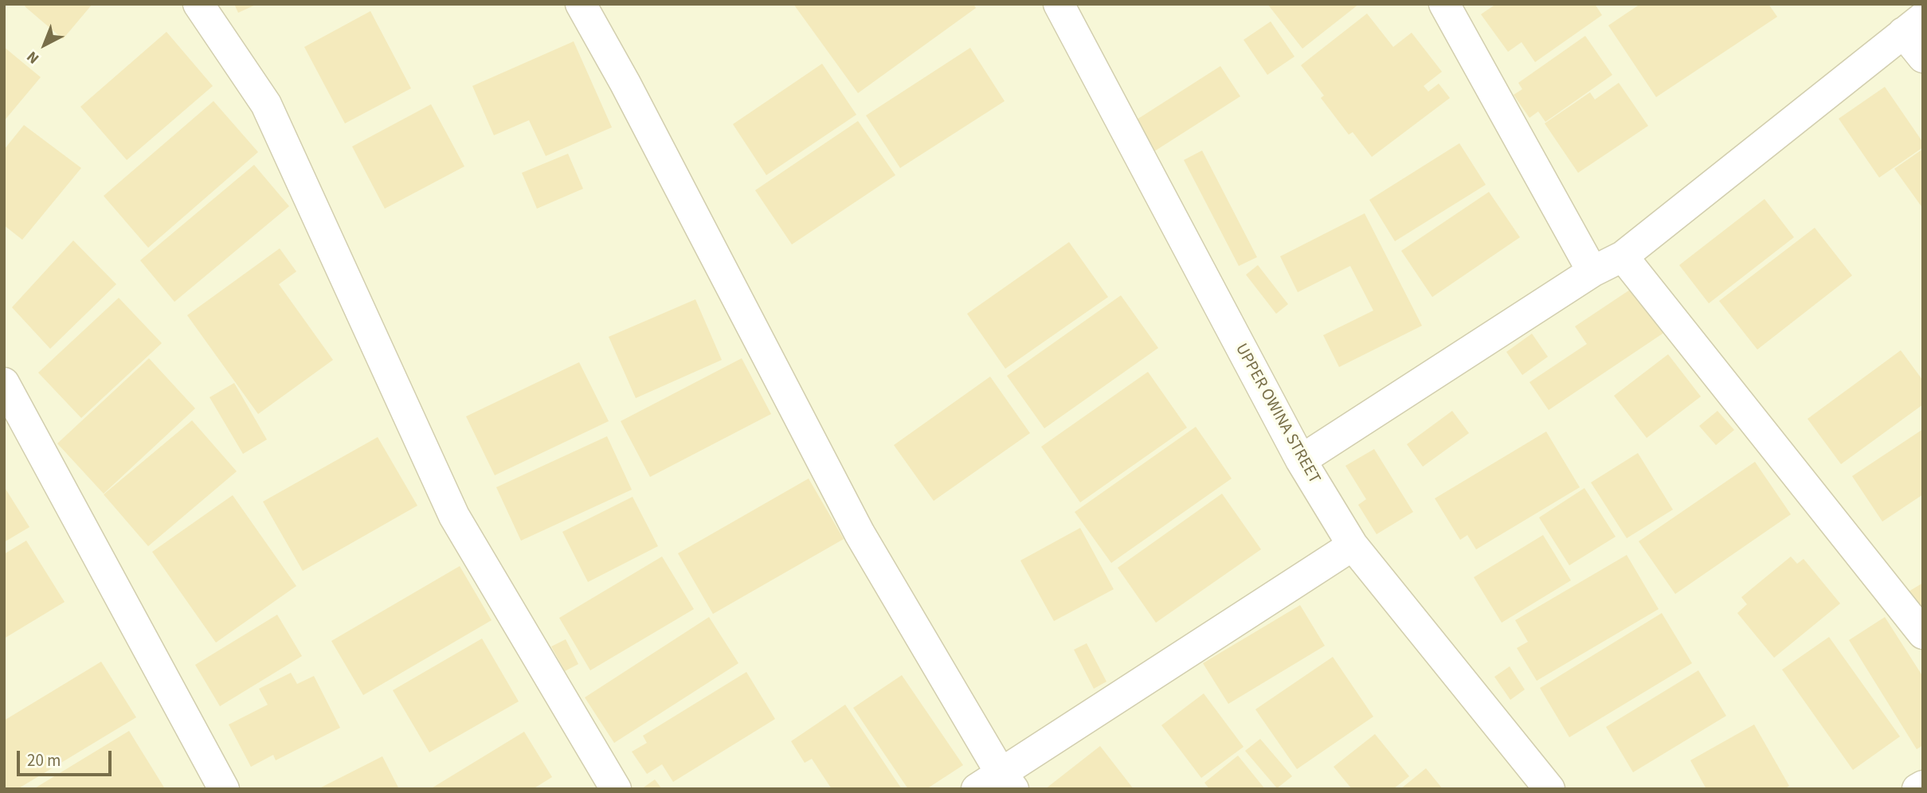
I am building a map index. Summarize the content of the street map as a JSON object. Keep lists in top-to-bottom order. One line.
{"streets":{"street":["UPPER OWINA STREET"]},"scale_bar":"20 m","north":"bottom left"}
